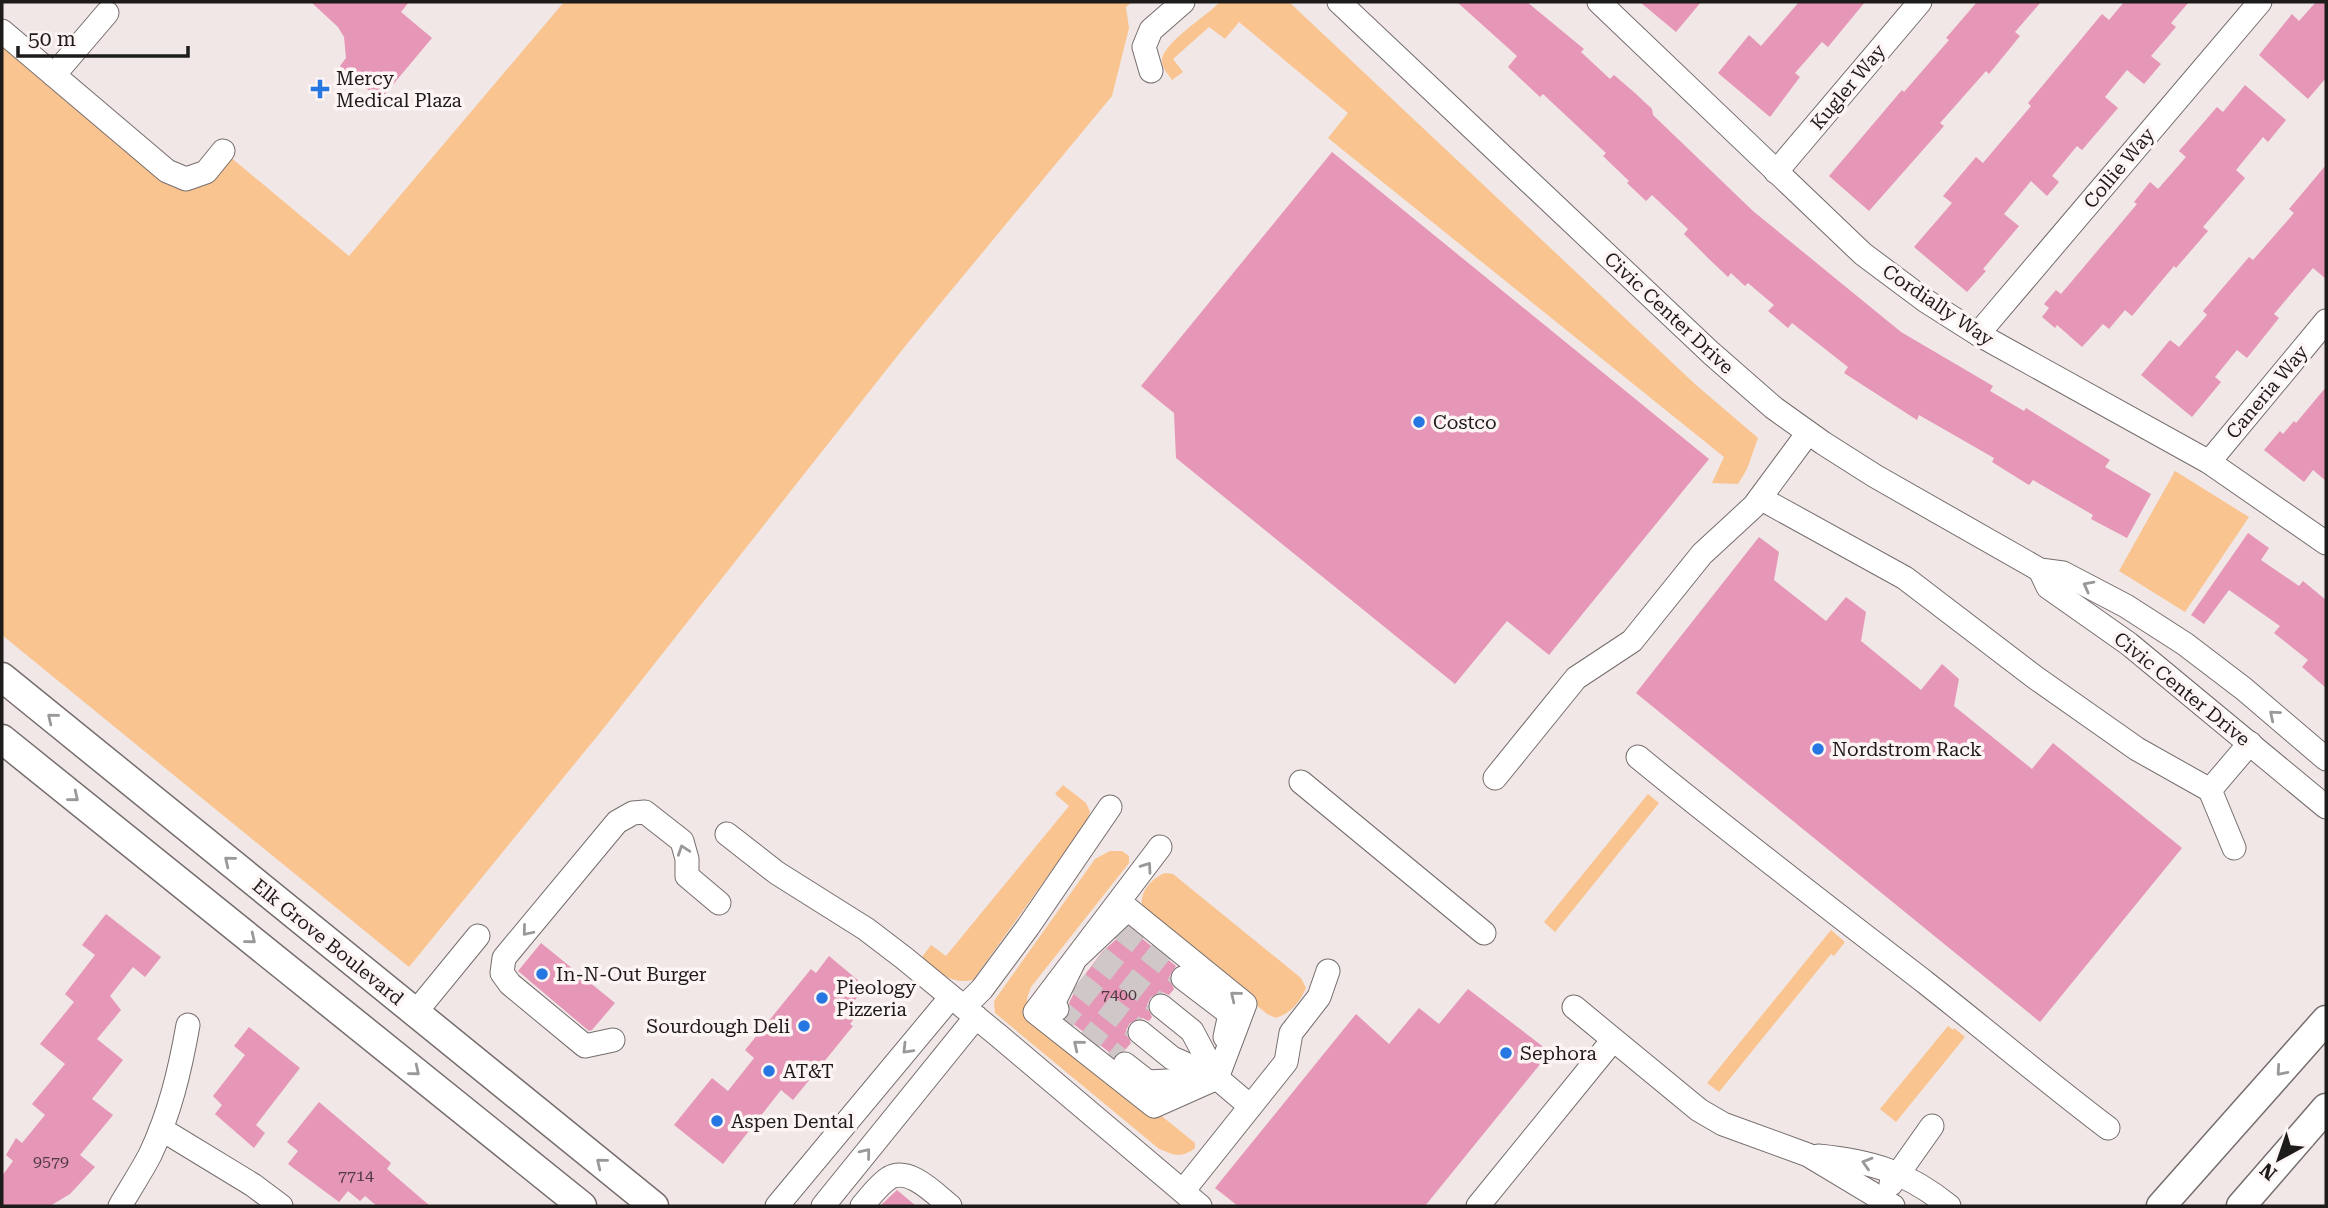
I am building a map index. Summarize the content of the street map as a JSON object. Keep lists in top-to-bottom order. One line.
{"streets":{"main road":["Elk Grove Boulevard"],"street":["Kugler Way","Collie Way","Cordially Way","Civic Center Drive","Caneria Way"]},"crossings":[["Kugler Way","Cordially Way"],["Collie Way","Cordially Way"],["Cordially Way","Caneria Way"]],"places":{"health":["Mercy Medical Plaza"],"other":["Costco","Nordstrom Rack","In-N-Out Burger","Pieology Pizzeria","Sourdough Deli","Sephora","AT&T","Aspen Dental"]},"house_numbers":["7400","9579","7714"],"scale_bar":"50 m","north":"bottom left"}
